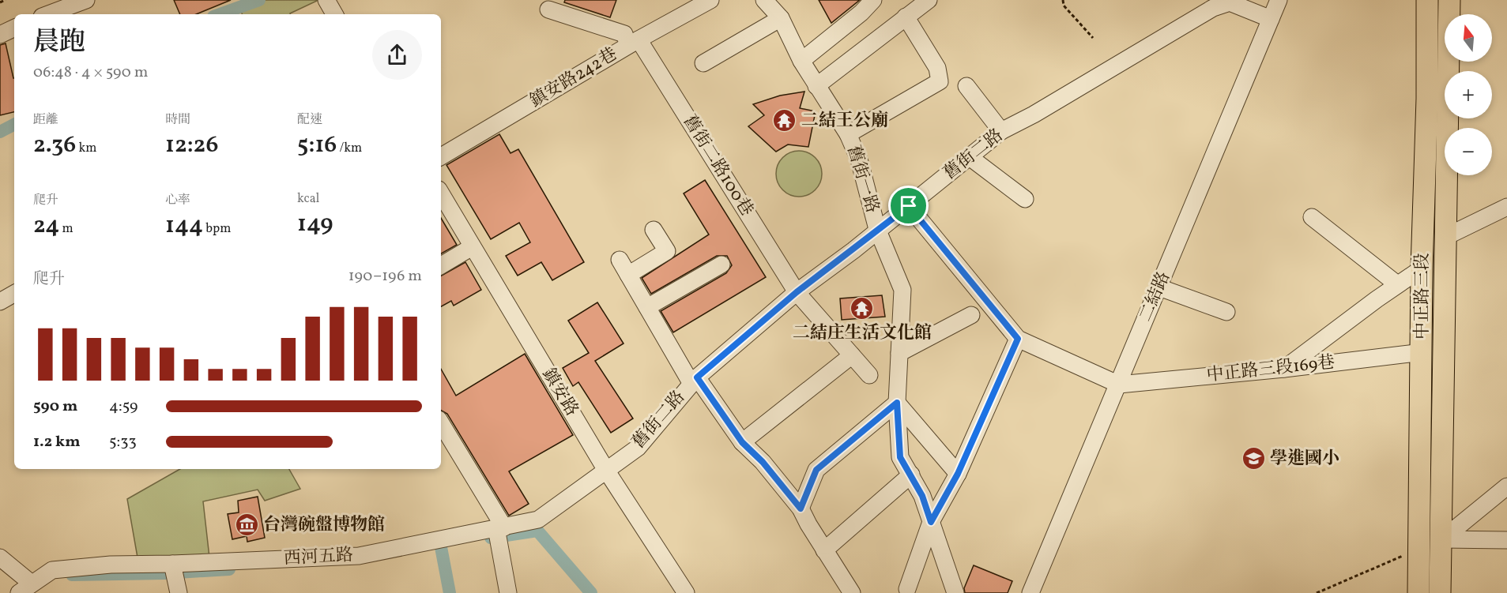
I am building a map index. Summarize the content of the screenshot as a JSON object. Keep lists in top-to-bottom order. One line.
{"streets":{"main road":["中正路三段"],"street":["鎮安路242巷","舊街二路","舊街二路100巷","舊街一路","二結路","中正路三段169巷","鎮安路","西河五路"]},"crossings":[["鎮安路242巷","舊街二路100巷"],["舊街二路","舊街二路100巷"],["舊街二路","舊街一路"],["舊街二路","二結路"],["舊街二路","鎮安路"],["舊街二路","西河五路"],["中正路三段","中正路三段169巷"],["二結路","中正路三段169巷"],["鎮安路","西河五路"]],"places":{"temple":["二結王公廟","二結庄生活文化館"],"school or university":["學進國小"],"museum":["台灣碗盤博物館"]},"north":"top","page":{"map_buttons":["+","−"],"heading":["晨跑","06:48 · 4 × 590 m"],"stats":[["距離","2.36 km"],["時間","12:26"],["配速","5:16 /km"],["爬升","24 m"],["心率","144 bpm"],["kcal","149"]],"chart":["爬升","190–196 m"],"list":[{"name":"590 m","note":"4:59"},{"name":"1.2 km","note":"5:33"}]}}
